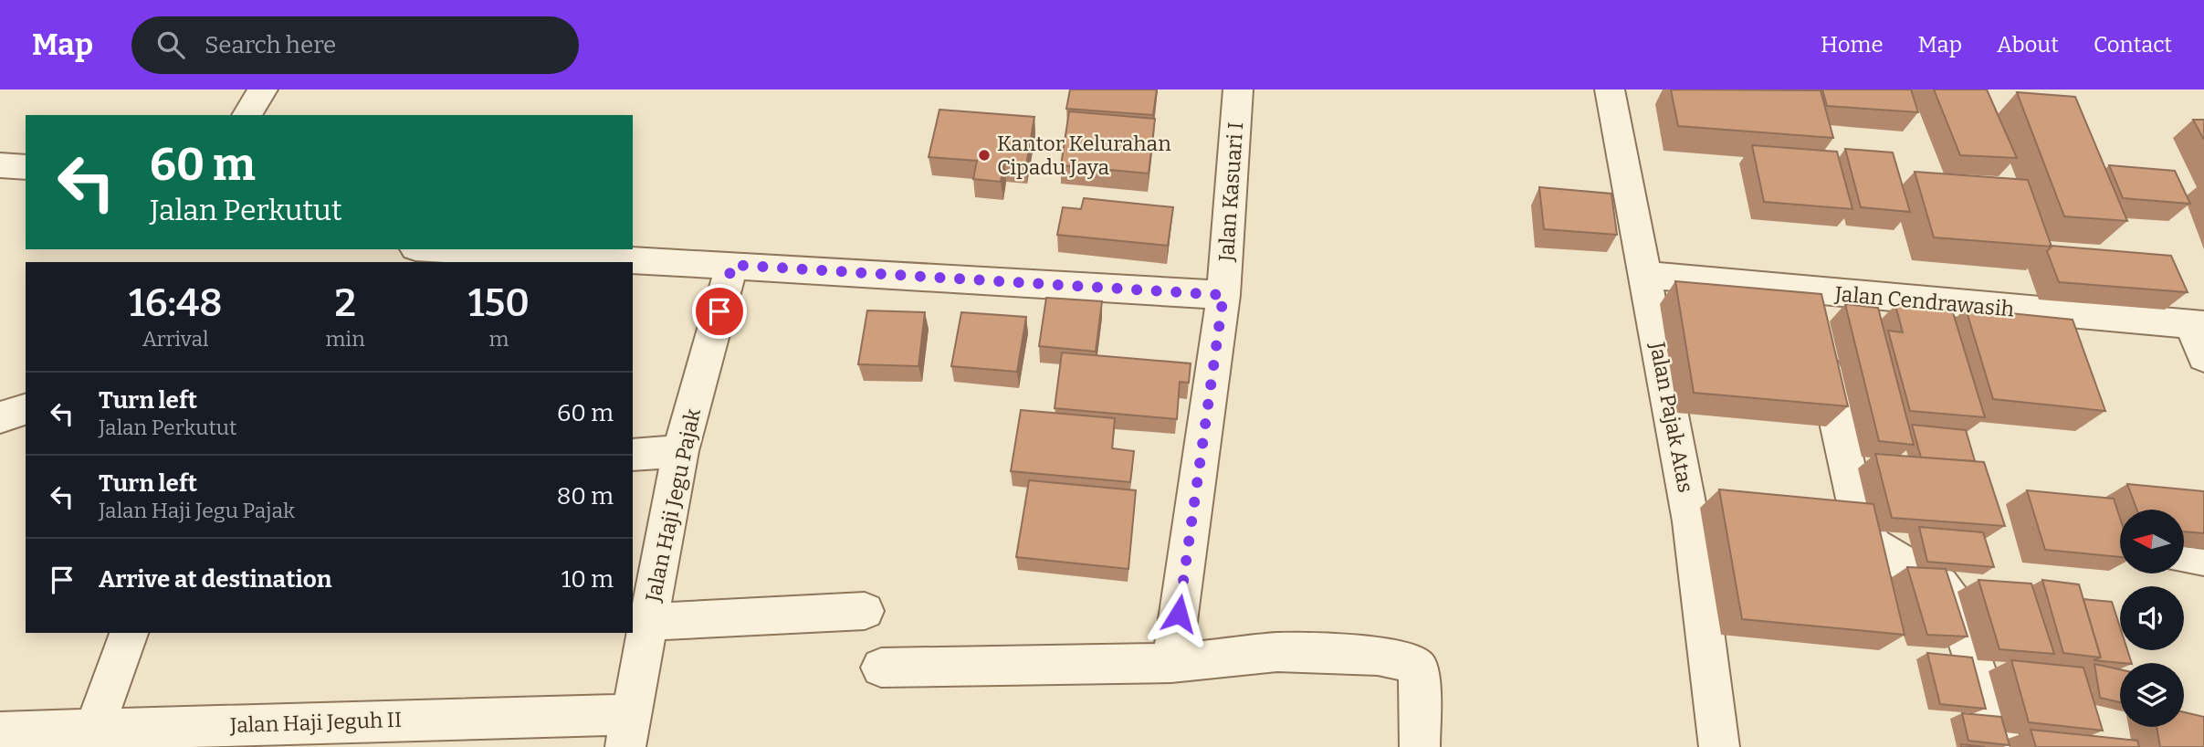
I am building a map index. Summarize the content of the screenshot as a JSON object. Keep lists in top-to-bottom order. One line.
{"streets":{"street":["Jalan Kasuari I","Jalan Cendrawasih","Jalan Pajak Atas","Jalan Haji Jegu Pajak","Jalan Haji Jeguh II"]},"crossings":[["Jalan Cendrawasih","Jalan Pajak Atas"],["Jalan Haji Jegu Pajak","Jalan Haji Jeguh II"]],"places":["Kantor Kelurahan Cipadu Jaya"],"north":"left","page":{"header":"Map","search":"Search here","nav":["Home","Map","About","Contact"],"turn":["60 m","Jalan Perkutut"],"eta":["16:48","Arrival","2","min","150","m"],"list":[{"name":"Turn left","note":"Jalan Perkutut","value":"60 m"},{"name":"Turn left","note":"Jalan Haji Jegu Pajak","value":"80 m"},{"name":"Arrive at destination","value":"10 m"}]}}
